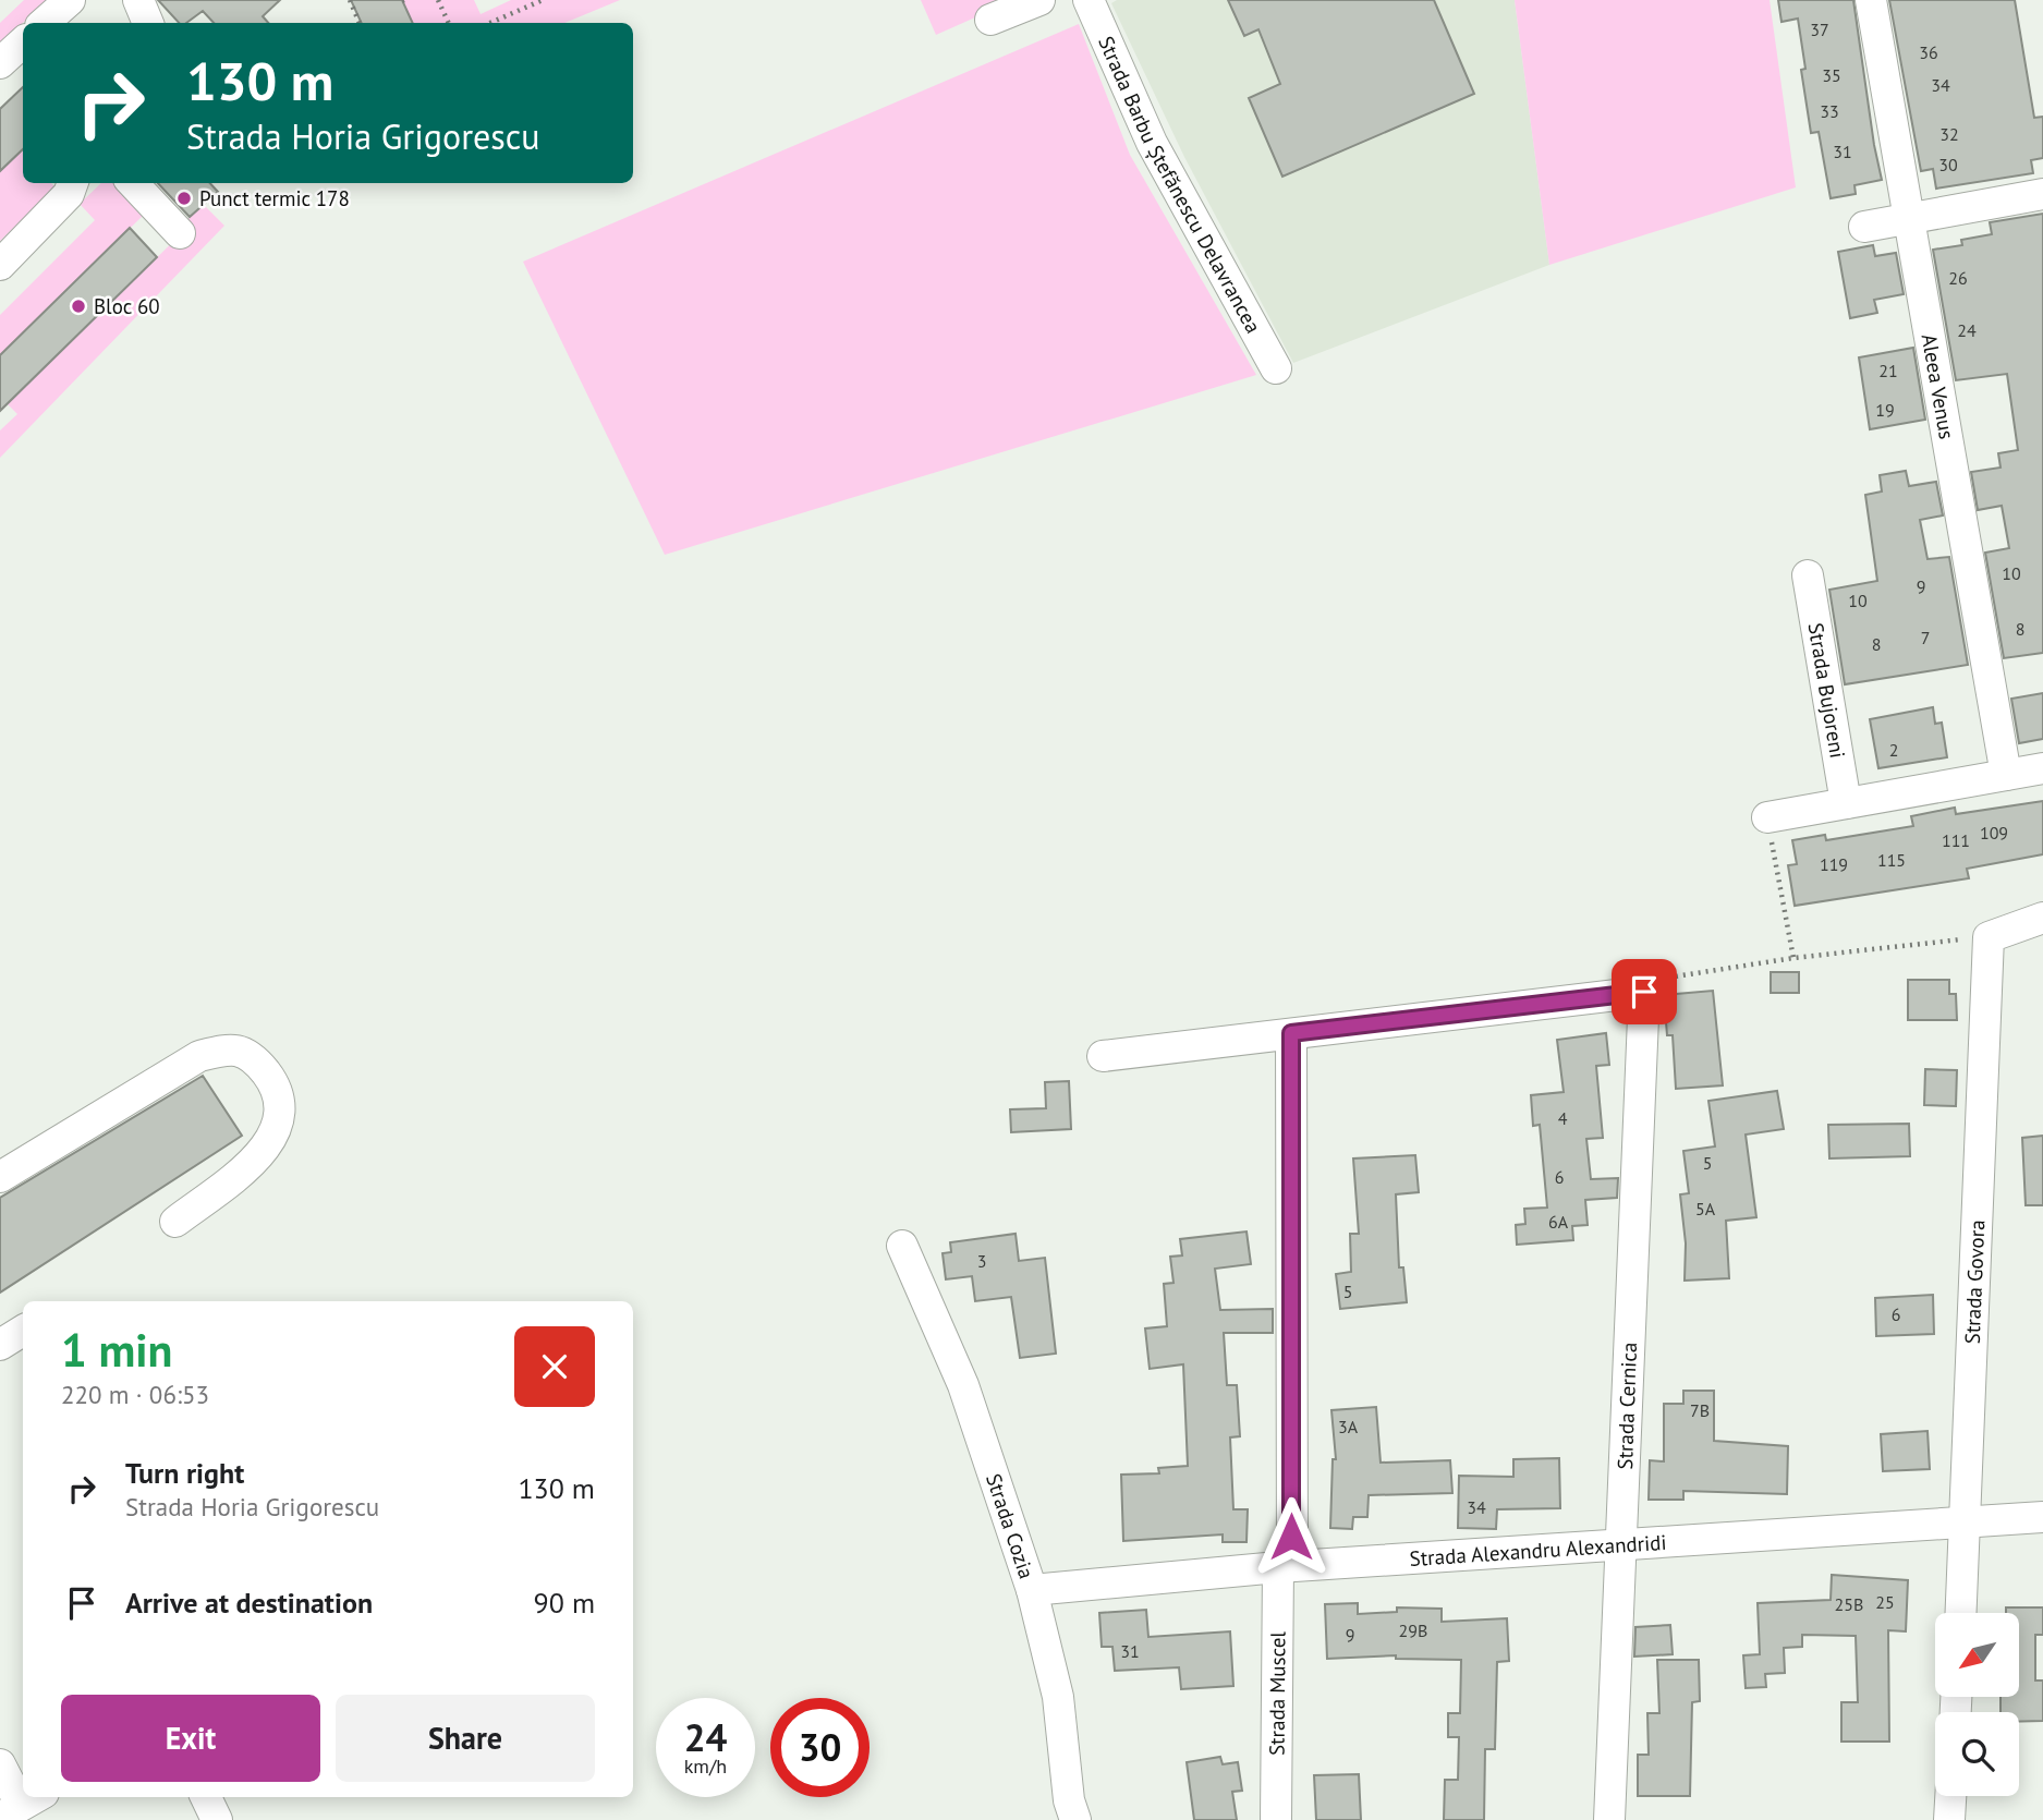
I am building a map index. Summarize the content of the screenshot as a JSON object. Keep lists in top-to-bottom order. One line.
{"streets":{"street":["Strada Barbu Ștefănescu Delavrancea","Aleea Venus","Strada Bujoreni","Strada Govora","Strada Cernica","Strada Cozia","Strada Alexandru Alexandridi","Strada Muscel"]},"crossings":[["Strada Govora","Strada Alexandru Alexandridi"],["Strada Cernica","Strada Alexandru Alexandridi"],["Strada Cozia","Strada Alexandru Alexandridi"],["Strada Alexandru Alexandridi","Strada Muscel"]],"places":["Punct termic 178","Bloc 60"],"house_numbers":["37","36","35","34","33","32","31","30","26","24","21","19","10","9","10","8","7","8","2","109","111","115","119","4","5","6","5A","6A","3","5","6","7B","3A","34","25","25B","29B","9","31"],"north":"bottom left","page":{"turn":["130 m","Strada Horia Grigorescu"],"heading":["1 min","220 m · 06:53"],"list":[{"name":"Turn right","note":"Strada Horia Grigorescu","value":"130 m"},{"name":"Arrive at destination","value":"90 m"}],"buttons":["Exit","Share"],"speed":"24 km/h","limit":"30"}}
